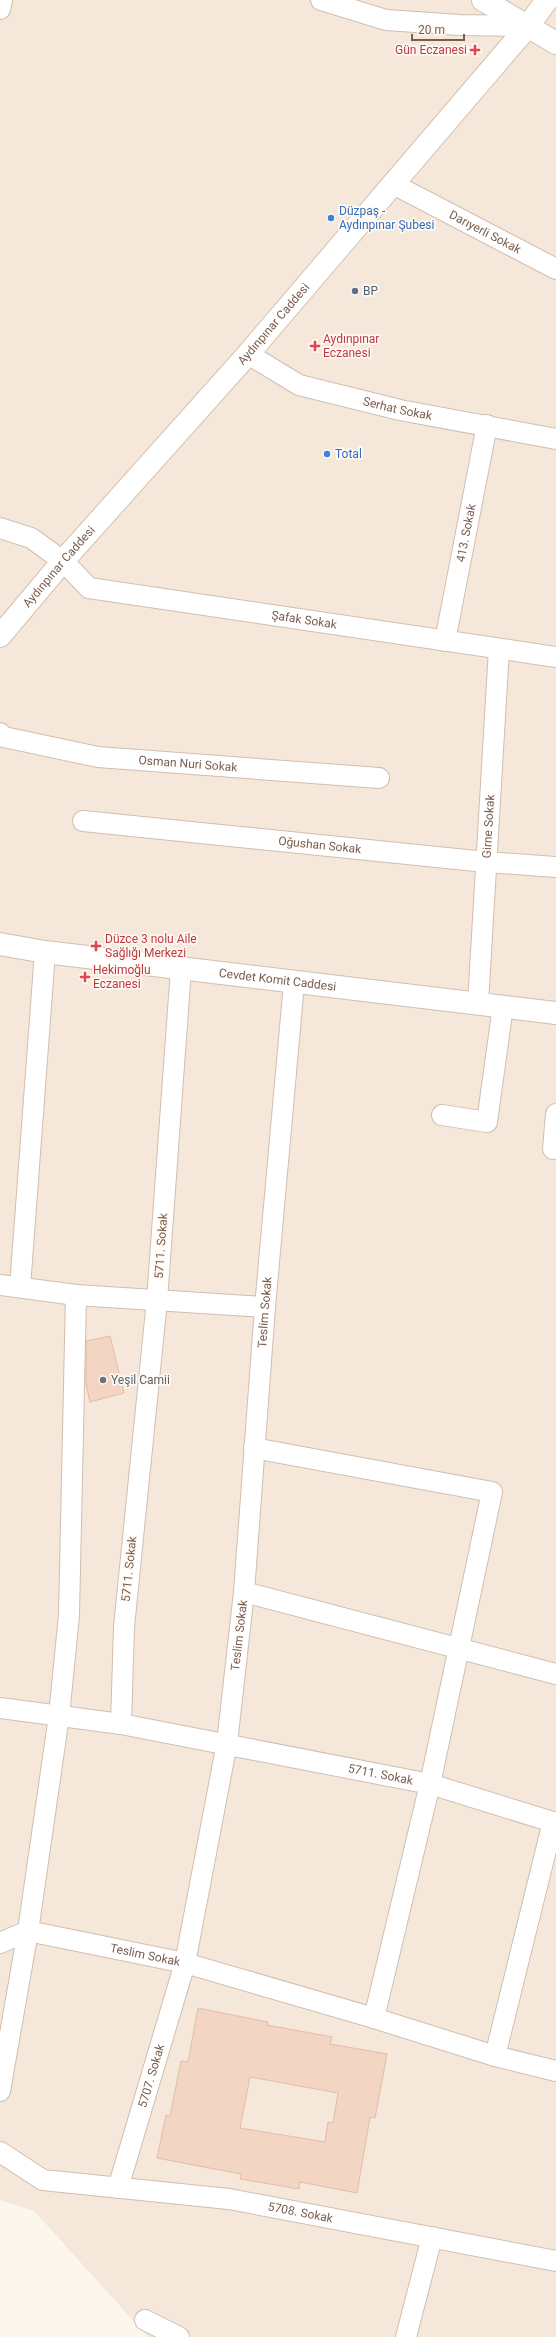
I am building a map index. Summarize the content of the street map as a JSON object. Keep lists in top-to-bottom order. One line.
{"streets":{"main road":["Aydınpınar Caddesi","Cevdet Komit Caddesi"],"street":["Darıyerli Sokak","Serhat Sokak","413. Sokak","Şafak Sokak","Osman Nuri Sokak","Girne Sokak","Oğushan Sokak","5711. Sokak","Teslim Sokak","5707. Sokak","5708. Sokak"]},"crossings":[["Darıyerli Sokak","Aydınpınar Caddesi"],["Aydınpınar Caddesi","Serhat Sokak"],["Aydınpınar Caddesi","Şafak Sokak"],["Serhat Sokak","413. Sokak"],["413. Sokak","Şafak Sokak"],["Şafak Sokak","Girne Sokak"],["Girne Sokak","Oğushan Sokak"],["Girne Sokak","Cevdet Komit Caddesi"],["Cevdet Komit Caddesi","5711. Sokak"],["Cevdet Komit Caddesi","Teslim Sokak"],["5711. Sokak","Teslim Sokak"],["Teslim Sokak","5707. Sokak"],["5707. Sokak","5708. Sokak"]],"places":{"health":["Gün Eczanesi","Aydınpınar Eczanesi","Düzce 3 nolu Aile Sağlığı Merkezi","Hekimoğlu Eczanesi"],"other":["Düzpaş - Aydınpınar Şubesi","BP","Total","Yeşil Camii"]},"scale_bar":"20 m"}
